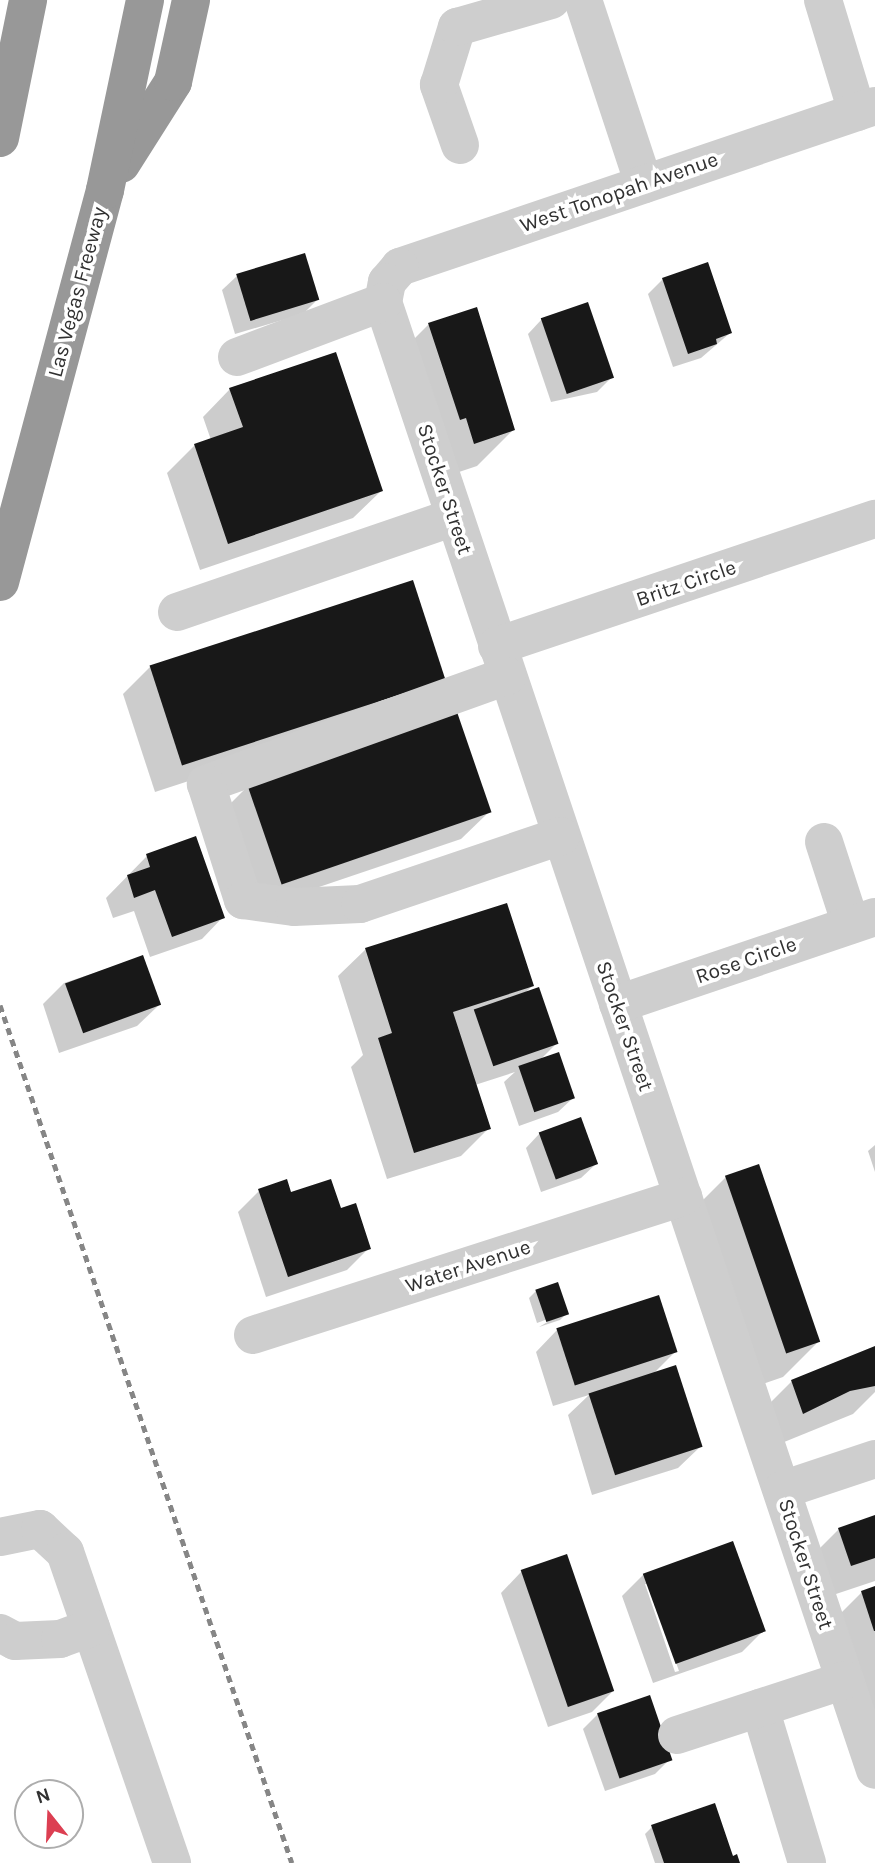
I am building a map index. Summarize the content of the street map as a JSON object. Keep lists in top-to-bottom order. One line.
{"streets":{"highway":["Las Vegas Freeway"],"street":["West Tonopah Avenue","Stocker Street","Britz Circle","Rose Circle","Water Avenue"]},"crossings":[["West Tonopah Avenue","Stocker Street"],["Stocker Street","Britz Circle"],["Stocker Street","Rose Circle"],["Stocker Street","Water Avenue"]],"north":"top"}
